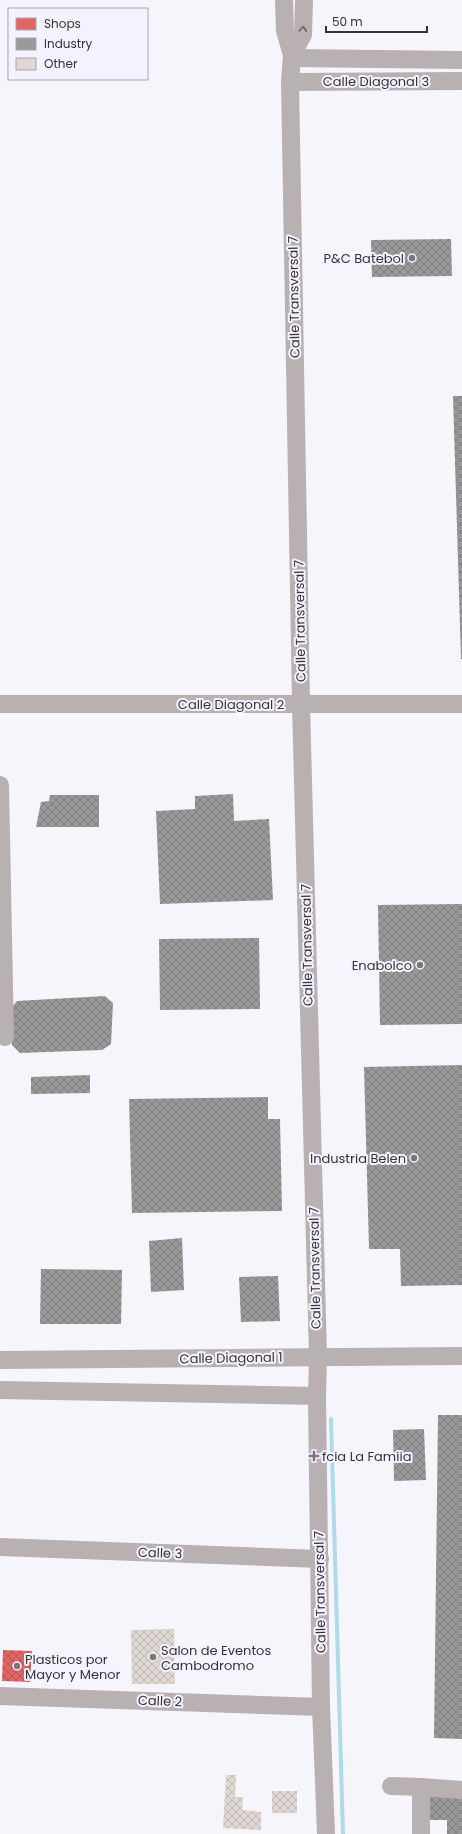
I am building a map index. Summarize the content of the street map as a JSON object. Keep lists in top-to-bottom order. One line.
{"streets":{"street":["Calle Diagonal 3","Calle Transversal 7","Calle Diagonal 2","Calle Diagonal 1","Calle 3","Calle 2"]},"crossings":[["Calle Diagonal 3","Calle Transversal 7"],["Calle Transversal 7","Calle Diagonal 2"],["Calle Transversal 7","Calle Diagonal 1"],["Calle Transversal 7","Calle 3"],["Calle Transversal 7","Calle 2"]],"places":{"other":["P&C Batebol","Enabolco","Industria Belen","Salon de Eventos Cambodromo","Plasticos por Mayor y Menor"],"health":["fcia La Famiia"]},"legend":["Shops","Industry","Other"],"scale_bar":"50 m"}
